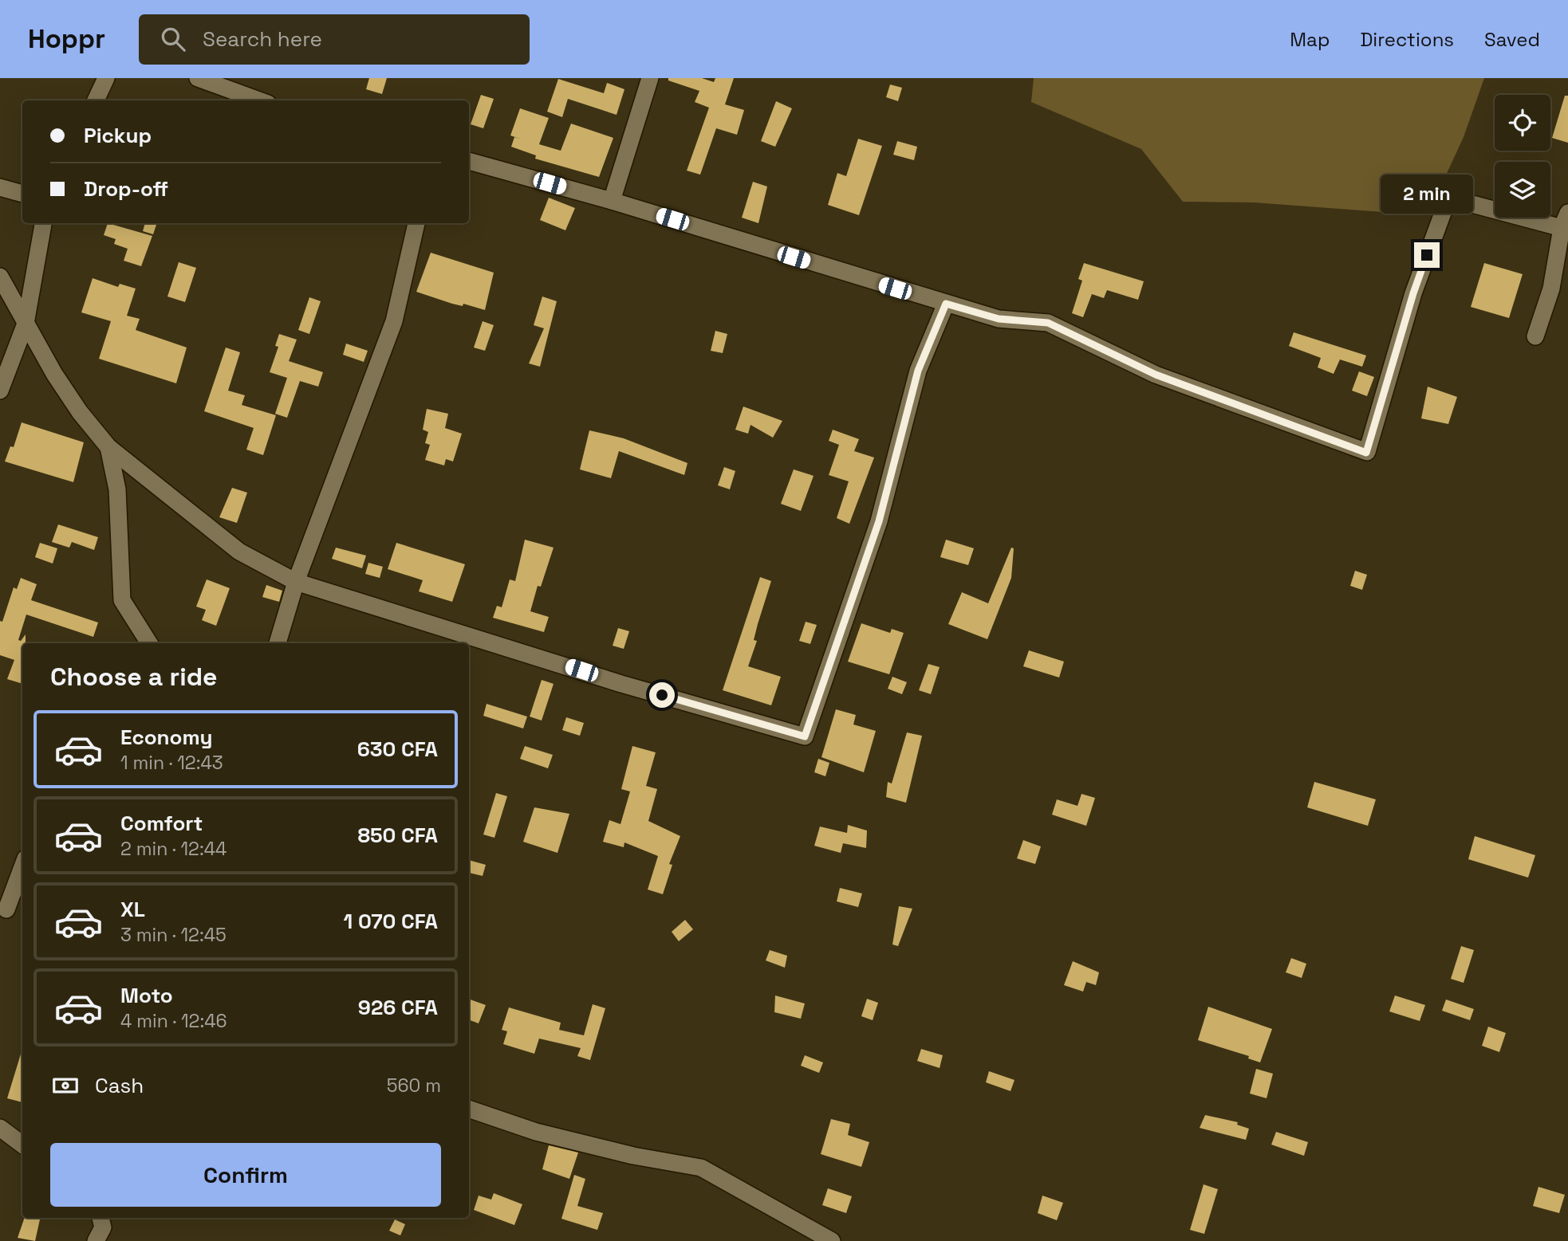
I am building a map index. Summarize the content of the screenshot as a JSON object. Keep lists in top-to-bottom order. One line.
{"page":{"header":"Hoppr","search":"Search here","nav":["Map","Directions","Saved"],"banner":["Pickup","Drop-off"],"bubble":"2 min","heading":"Choose a ride","list":[{"name":"Economy","note":"1 min · 12:43","value":"630 CFA"},{"name":"Comfort","note":"2 min · 12:44","value":"850 CFA"},{"name":"XL","note":"3 min · 12:45","value":"1 070 CFA"},{"name":"Moto","note":"4 min · 12:46","value":"926 CFA"}],"pay":["Cash","560 m"],"buttons":"Confirm"}}
